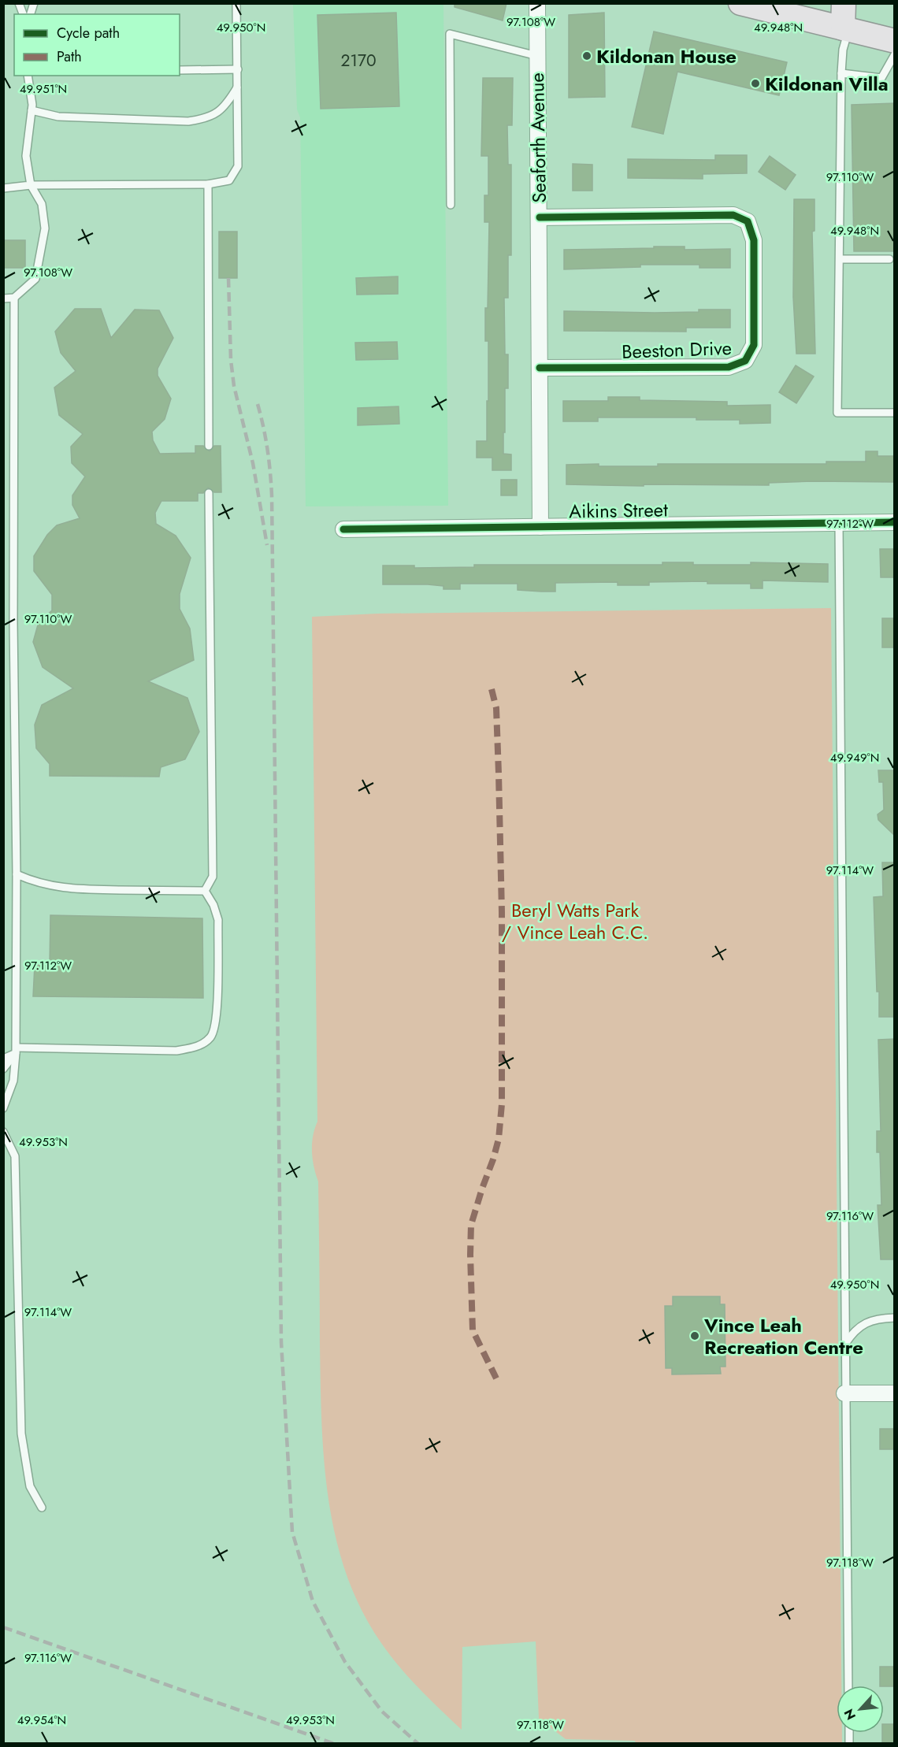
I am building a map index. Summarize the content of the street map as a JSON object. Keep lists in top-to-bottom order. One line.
{"streets":{"street":["Seaforth Avenue","Beeston Drive","Aikins Street"]},"crossings":[["Seaforth Avenue","Beeston Drive"],["Seaforth Avenue","Aikins Street"]],"parks":["Beryl Watts Park / Vince Leah C.C."],"places":["Kildonan House","Kildonan Villa","Vince Leah Recreation Centre"],"house_numbers":["2170"],"legend":["Cycle path","Path"],"north":"bottom left","coordinates":["97.108°W","49.950°N","49.948°N","49.951°N","97.110°W","97.112°W","49.949°N","97.114°W","49.953°N","97.116°W","97.118°W","49.954°N"]}
